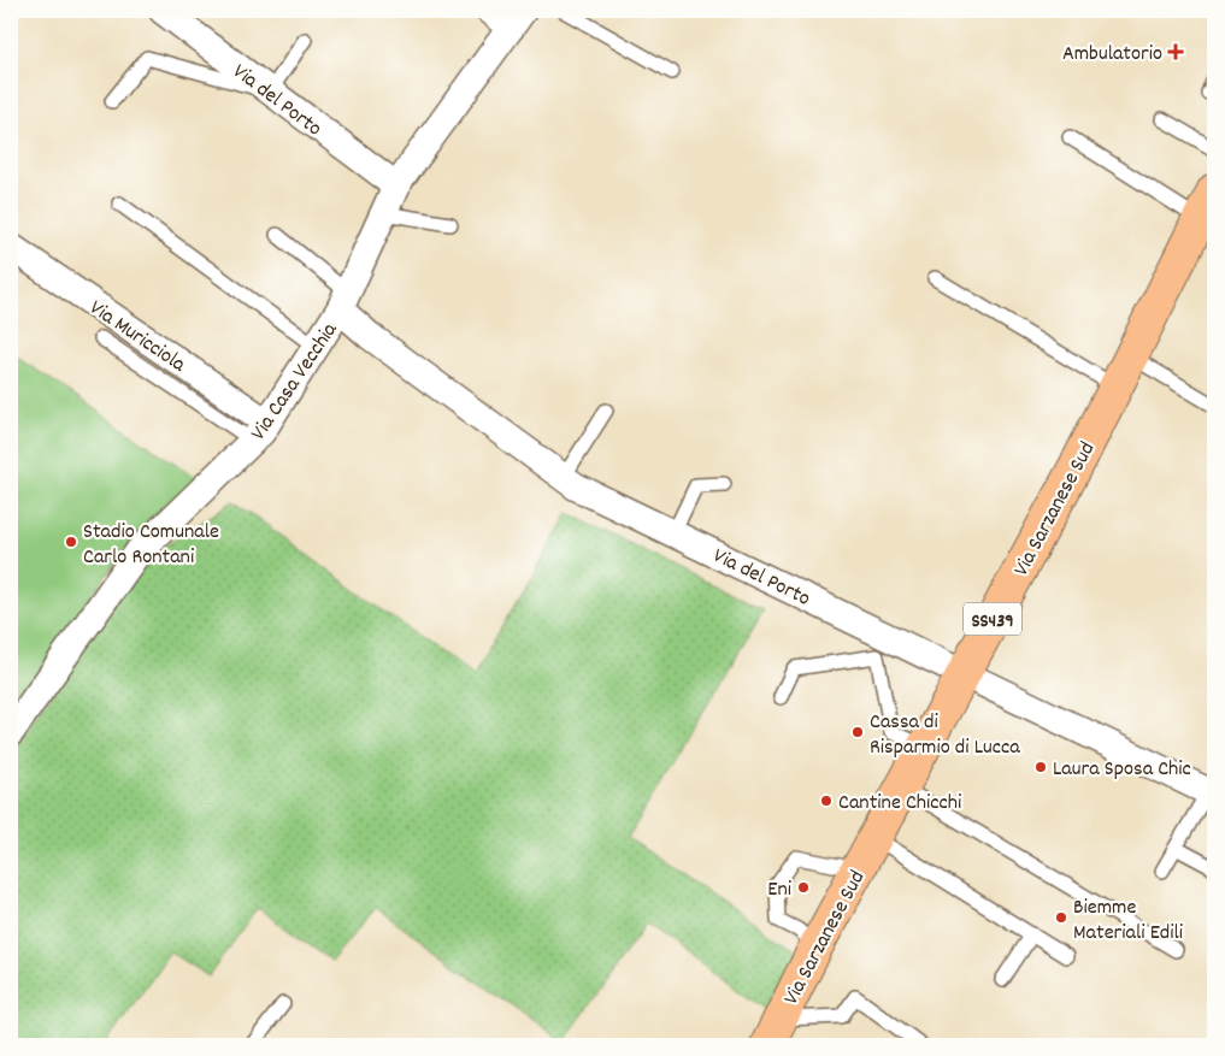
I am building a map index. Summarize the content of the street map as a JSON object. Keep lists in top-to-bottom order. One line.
{"streets":{"main road":["Via Sarzanese Sud","SS439"],"street":["Via del Porto","Via Muricciola","Via Casa Vecchia"]},"crossings":[["Via del Porto","Via Casa Vecchia"],["Via del Porto","Via Sarzanese Sud"],["Via Muricciola","Via Casa Vecchia"]],"places":{"health":["Ambulatorio"],"other":["Stadio Comunale Carlo Rontani","Cassa di Risparmio di Lucca","Laura Sposa Chic","Cantine Chicchi","Eni","Biemme Materiali Edili"]}}
